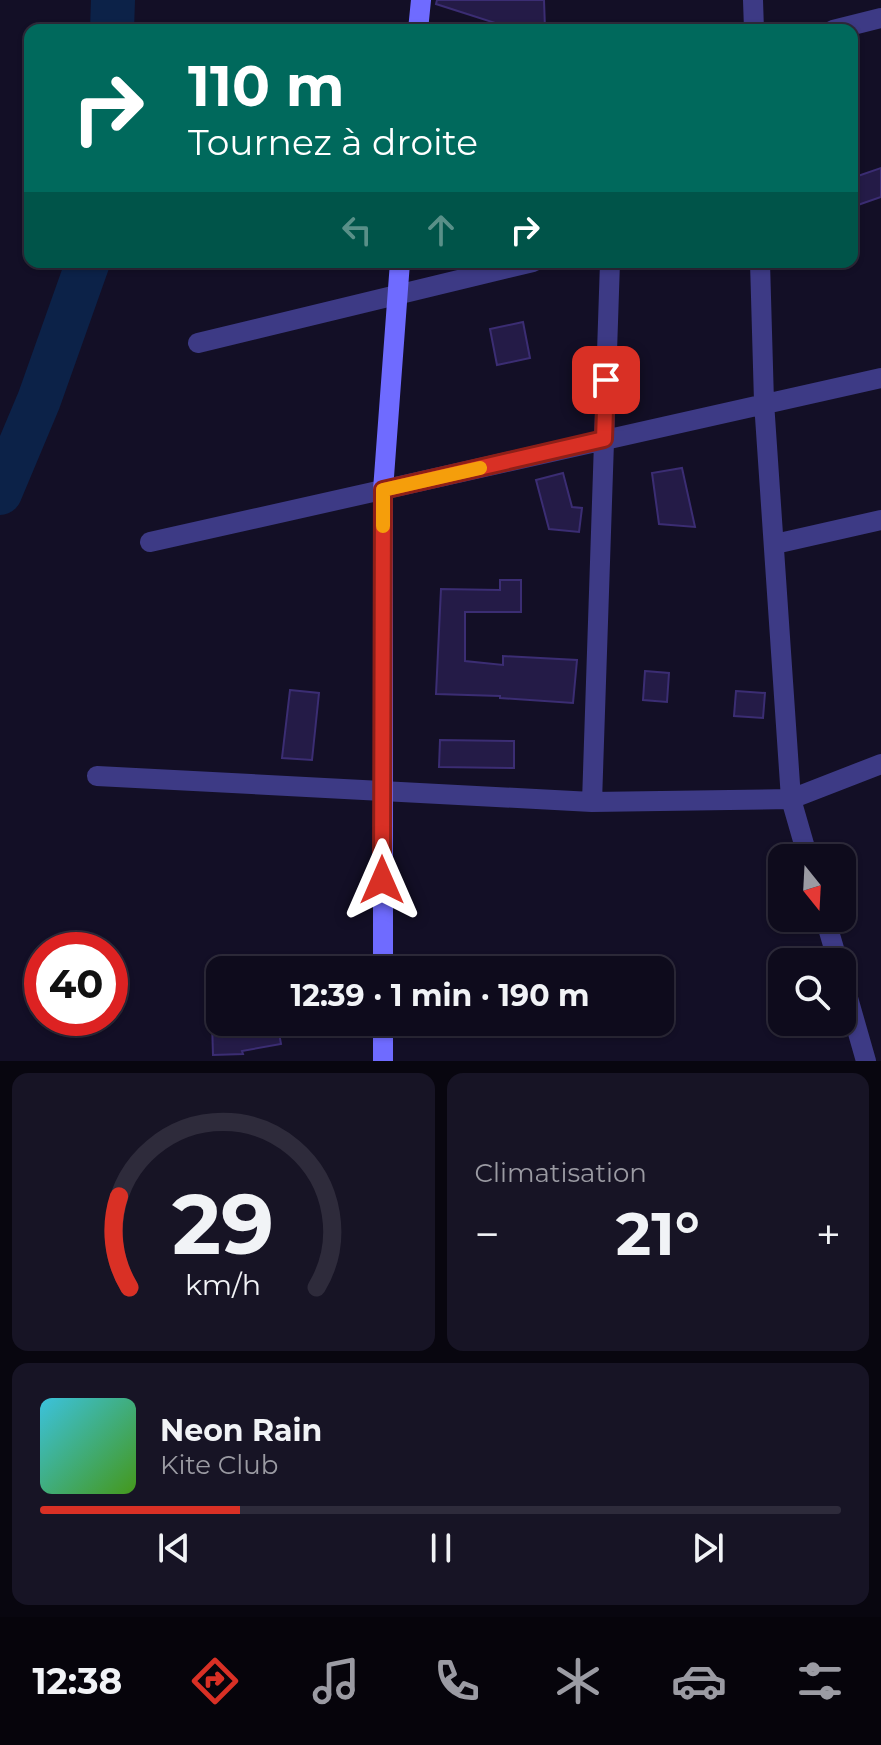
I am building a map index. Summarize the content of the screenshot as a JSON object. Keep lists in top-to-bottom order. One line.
{"north":"bottom","page":{"turn":["110 m","Tournez à droite"],"limit":"40","trip":"12:39 · 1 min · 190 m","tile":"Climatisation","heat":["−","21°","+"],"song":["Neon Rain","Kite Club"],"tabs":"12:38","gauge":["29","km/h"]}}
